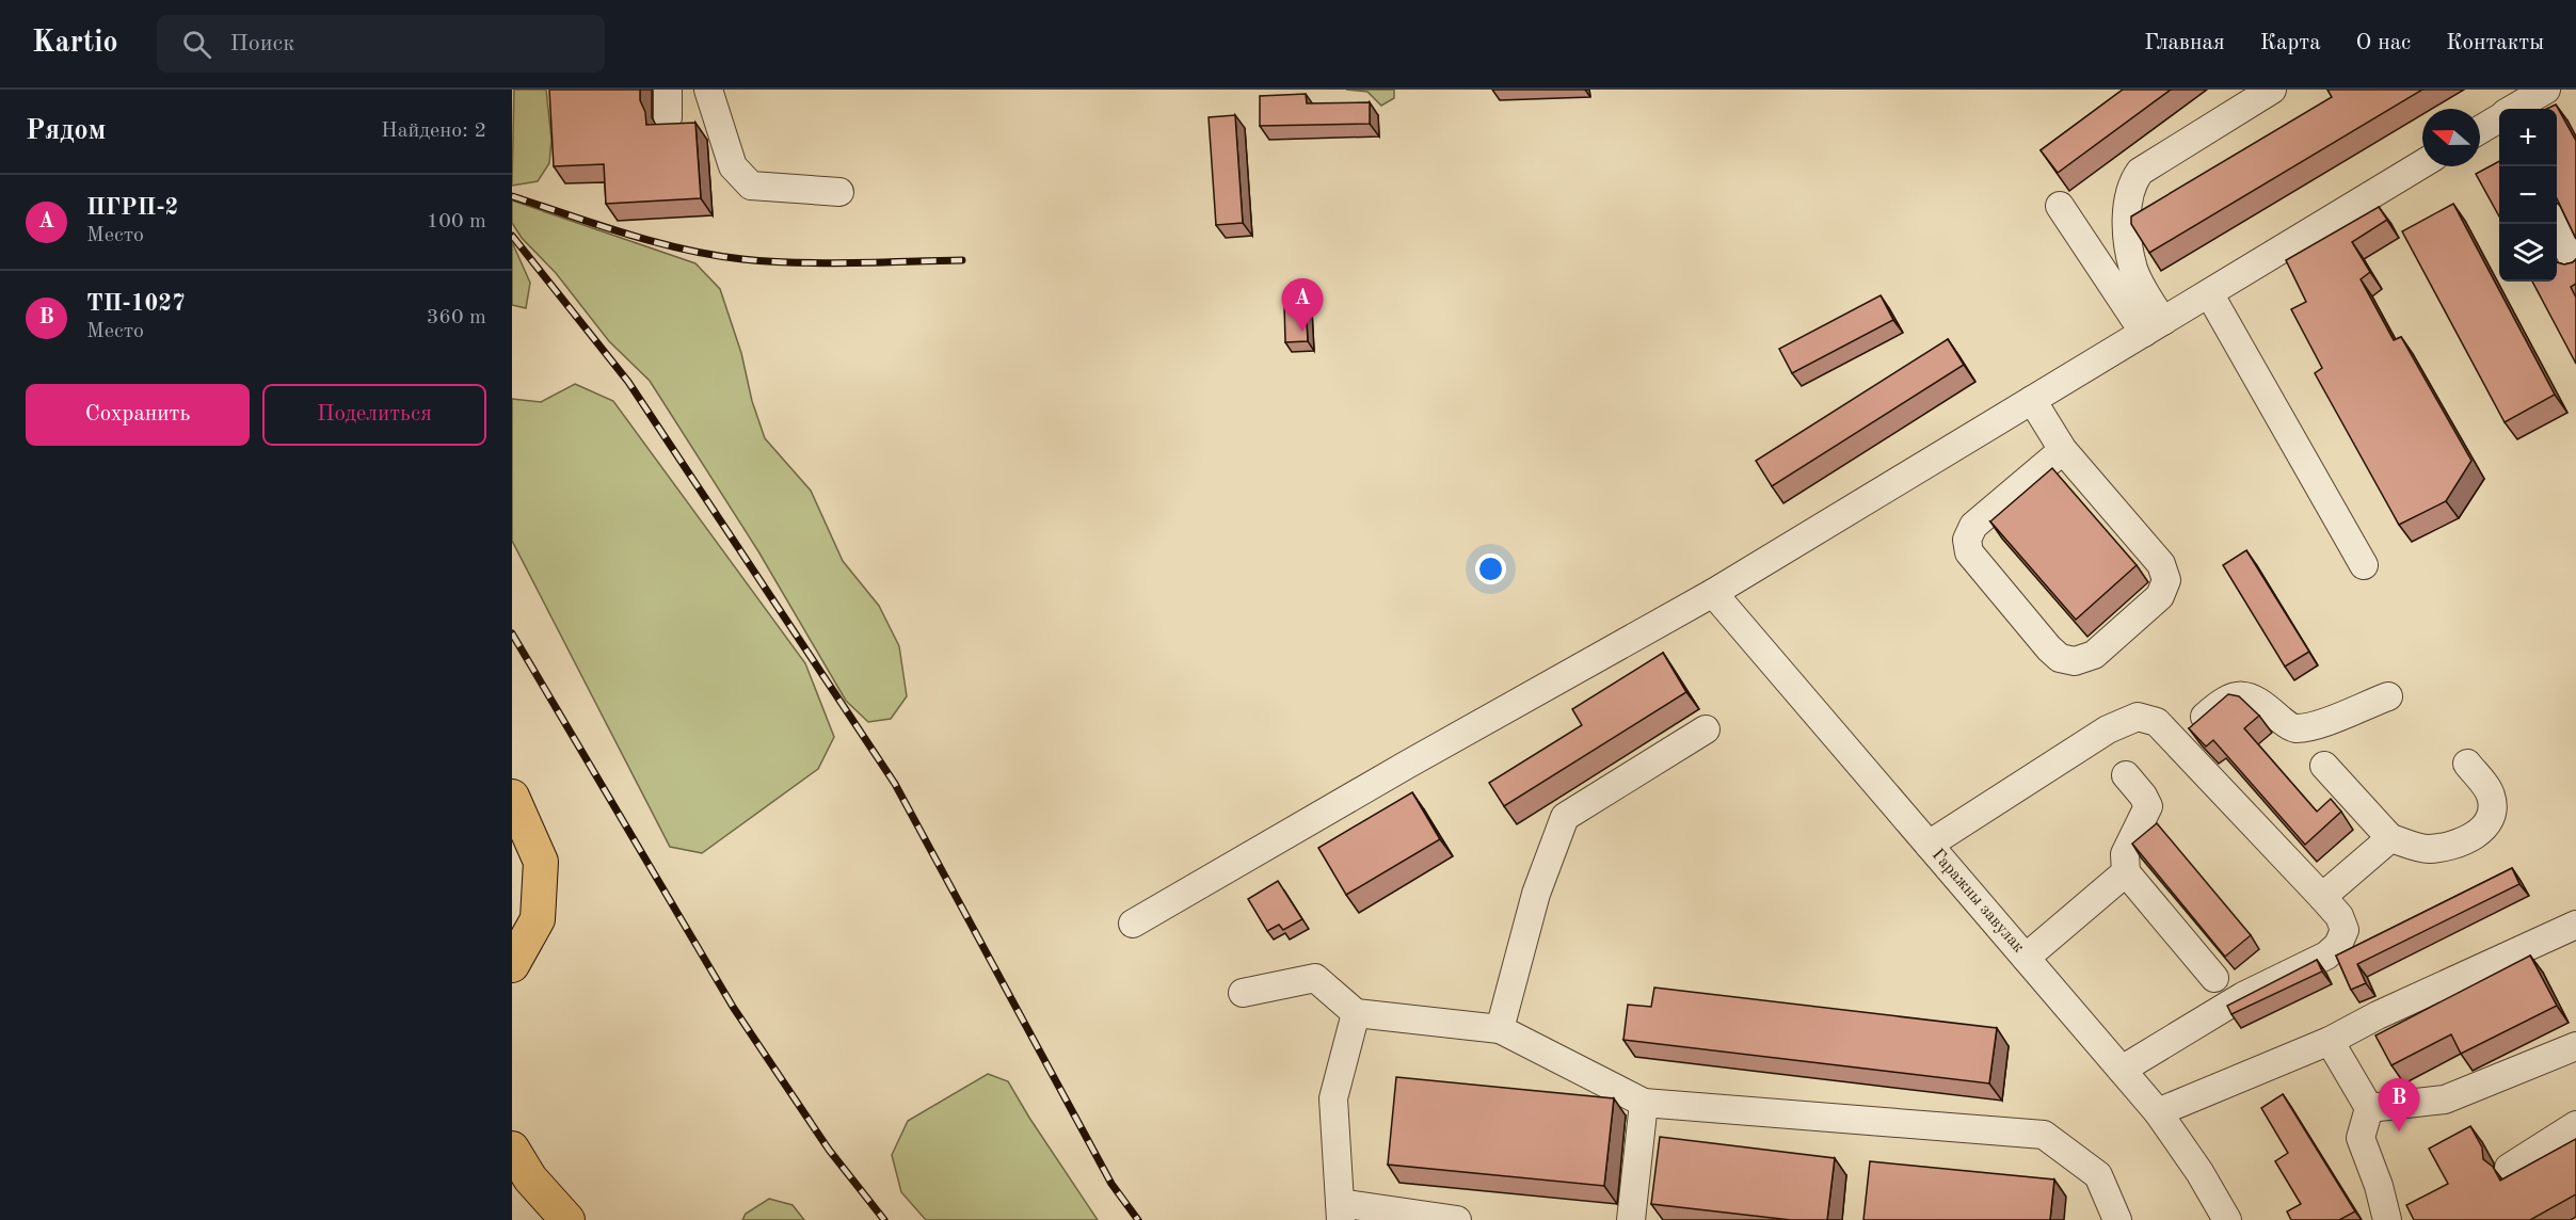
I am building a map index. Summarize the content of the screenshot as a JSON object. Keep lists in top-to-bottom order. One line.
{"streets":{"street":["Гаражны завулак"]},"north":"left","page":{"header":"Kartio","search":"Поиск","nav":["Главная","Карта","О нас","Контакты"],"heading":["Рядом","Найдено: 2"],"map_buttons":["+","−"],"list":[{"mark":"A","name":"ПГРП-2","note":"Место","value":"100 m"},{"mark":"B","name":"ТП-1027","note":"Место","value":"360 m"}],"pins":["A","B"],"buttons":["Сохранить","Поделиться"]}}
